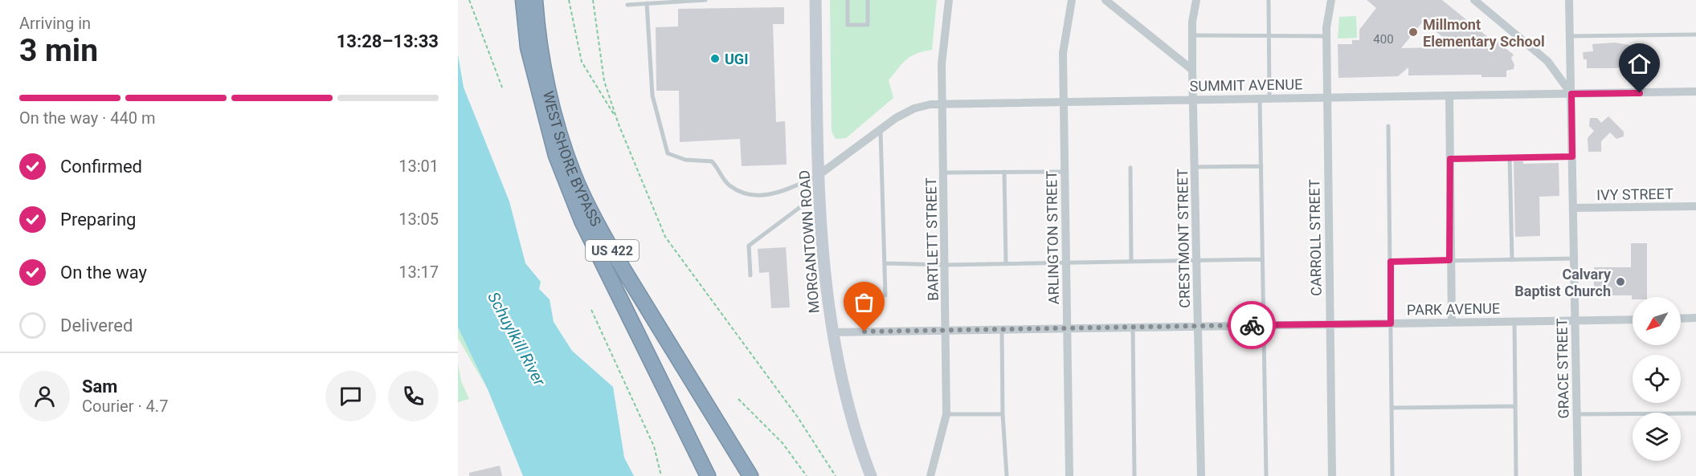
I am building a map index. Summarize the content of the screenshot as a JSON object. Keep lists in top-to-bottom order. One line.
{"streets":{"highway":["WEST SHORE BYPASS","US 422"],"main road":["MORGANTOWN ROAD"],"street":["SUMMIT AVENUE","IVY STREET","ARLINGTON STREET","CARROLL STREET","CRESTMONT STREET","BARTLETT STREET","PARK AVENUE","GRACE STREET"]},"crossings":[["SUMMIT AVENUE","ARLINGTON STREET"],["SUMMIT AVENUE","CARROLL STREET"],["SUMMIT AVENUE","CRESTMONT STREET"],["SUMMIT AVENUE","BARTLETT STREET"],["SUMMIT AVENUE","MORGANTOWN ROAD"],["SUMMIT AVENUE","GRACE STREET"],["IVY STREET","GRACE STREET"],["ARLINGTON STREET","PARK AVENUE"],["CARROLL STREET","PARK AVENUE"],["CRESTMONT STREET","PARK AVENUE"],["BARTLETT STREET","PARK AVENUE"],["MORGANTOWN ROAD","PARK AVENUE"],["PARK AVENUE","GRACE STREET"]],"water":["Schuylkill River"],"places":["Millmont Elementary School","UGI","Calvary Baptist Church"],"house_numbers":["400"],"north":"bottom left","page":{"heading":["3 min","Arriving in","13:28–13:33"],"panel":["Sam","Courier · 4.7"],"bar":"On the way · 440 m","list":[["Confirmed","13:01"],["Preparing","13:05"],["On the way","13:17"],"Delivered"]}}
